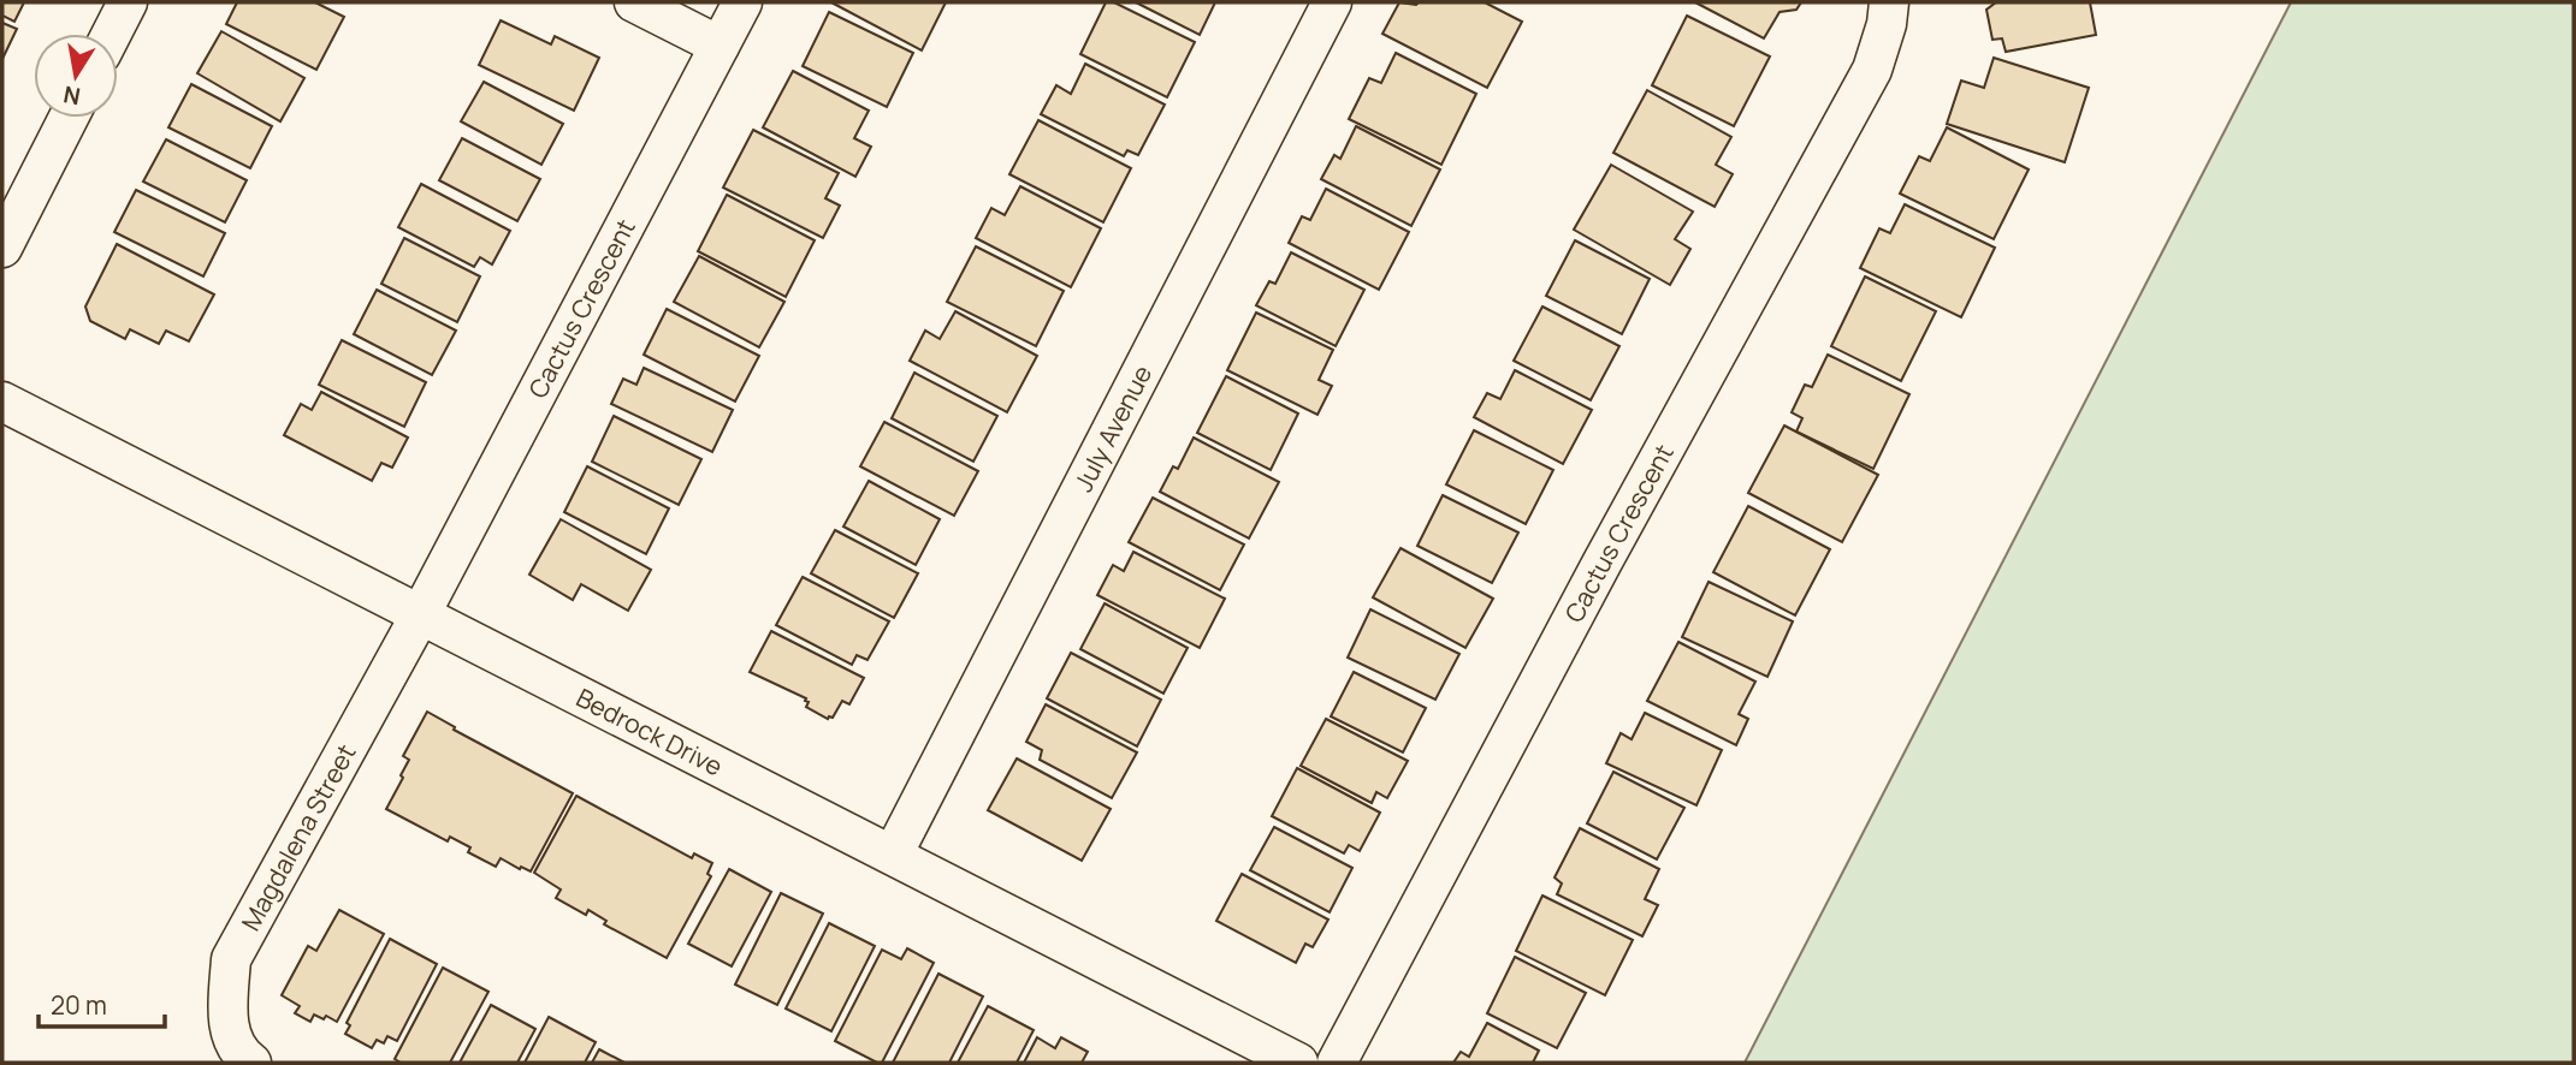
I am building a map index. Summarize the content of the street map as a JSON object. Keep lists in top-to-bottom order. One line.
{"streets":{"street":["Cactus Crescent","July Avenue","Bedrock Drive","Magdalena Street"]},"crossings":[["Cactus Crescent","Bedrock Drive"],["Cactus Crescent","Magdalena Street"],["July Avenue","Bedrock Drive"],["Bedrock Drive","Magdalena Street"]],"scale_bar":"20 m","north":"bottom"}
